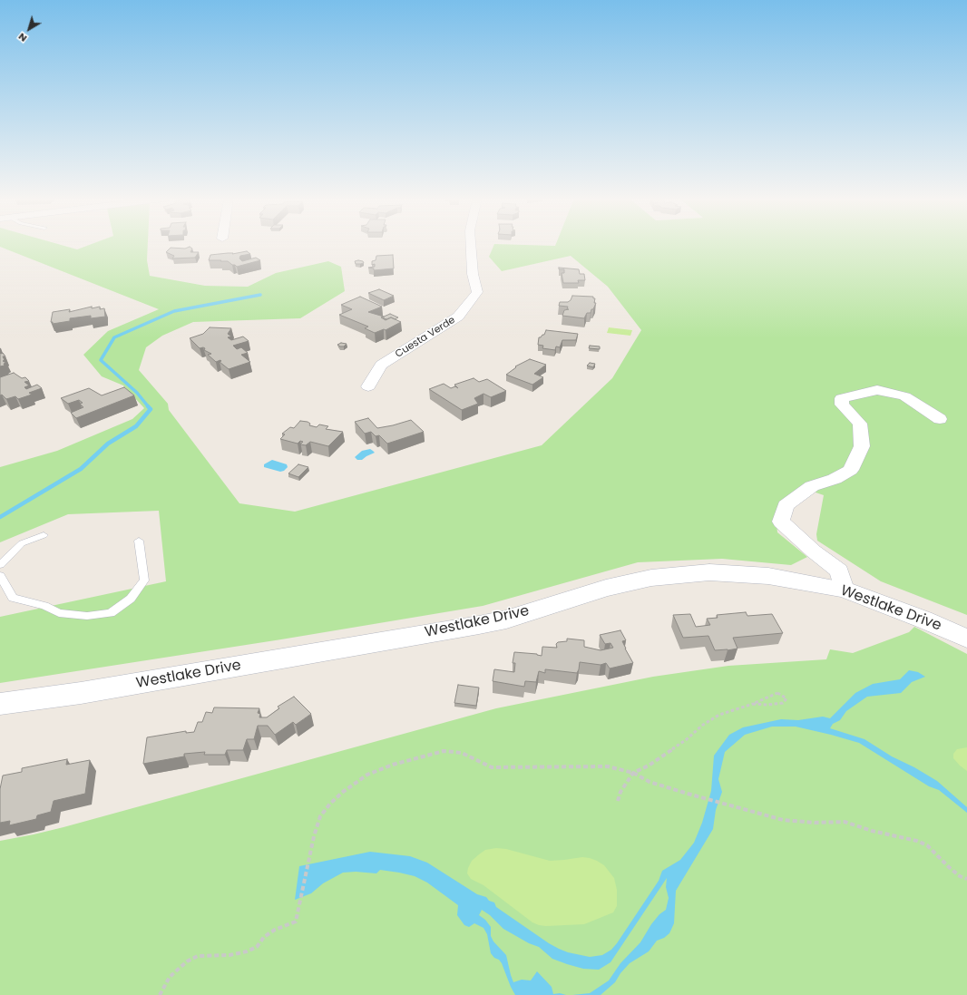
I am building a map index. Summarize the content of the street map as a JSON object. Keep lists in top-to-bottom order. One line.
{"streets":{"street":["Cuesta Verde","Westlake Drive"]},"north":"bottom left"}
